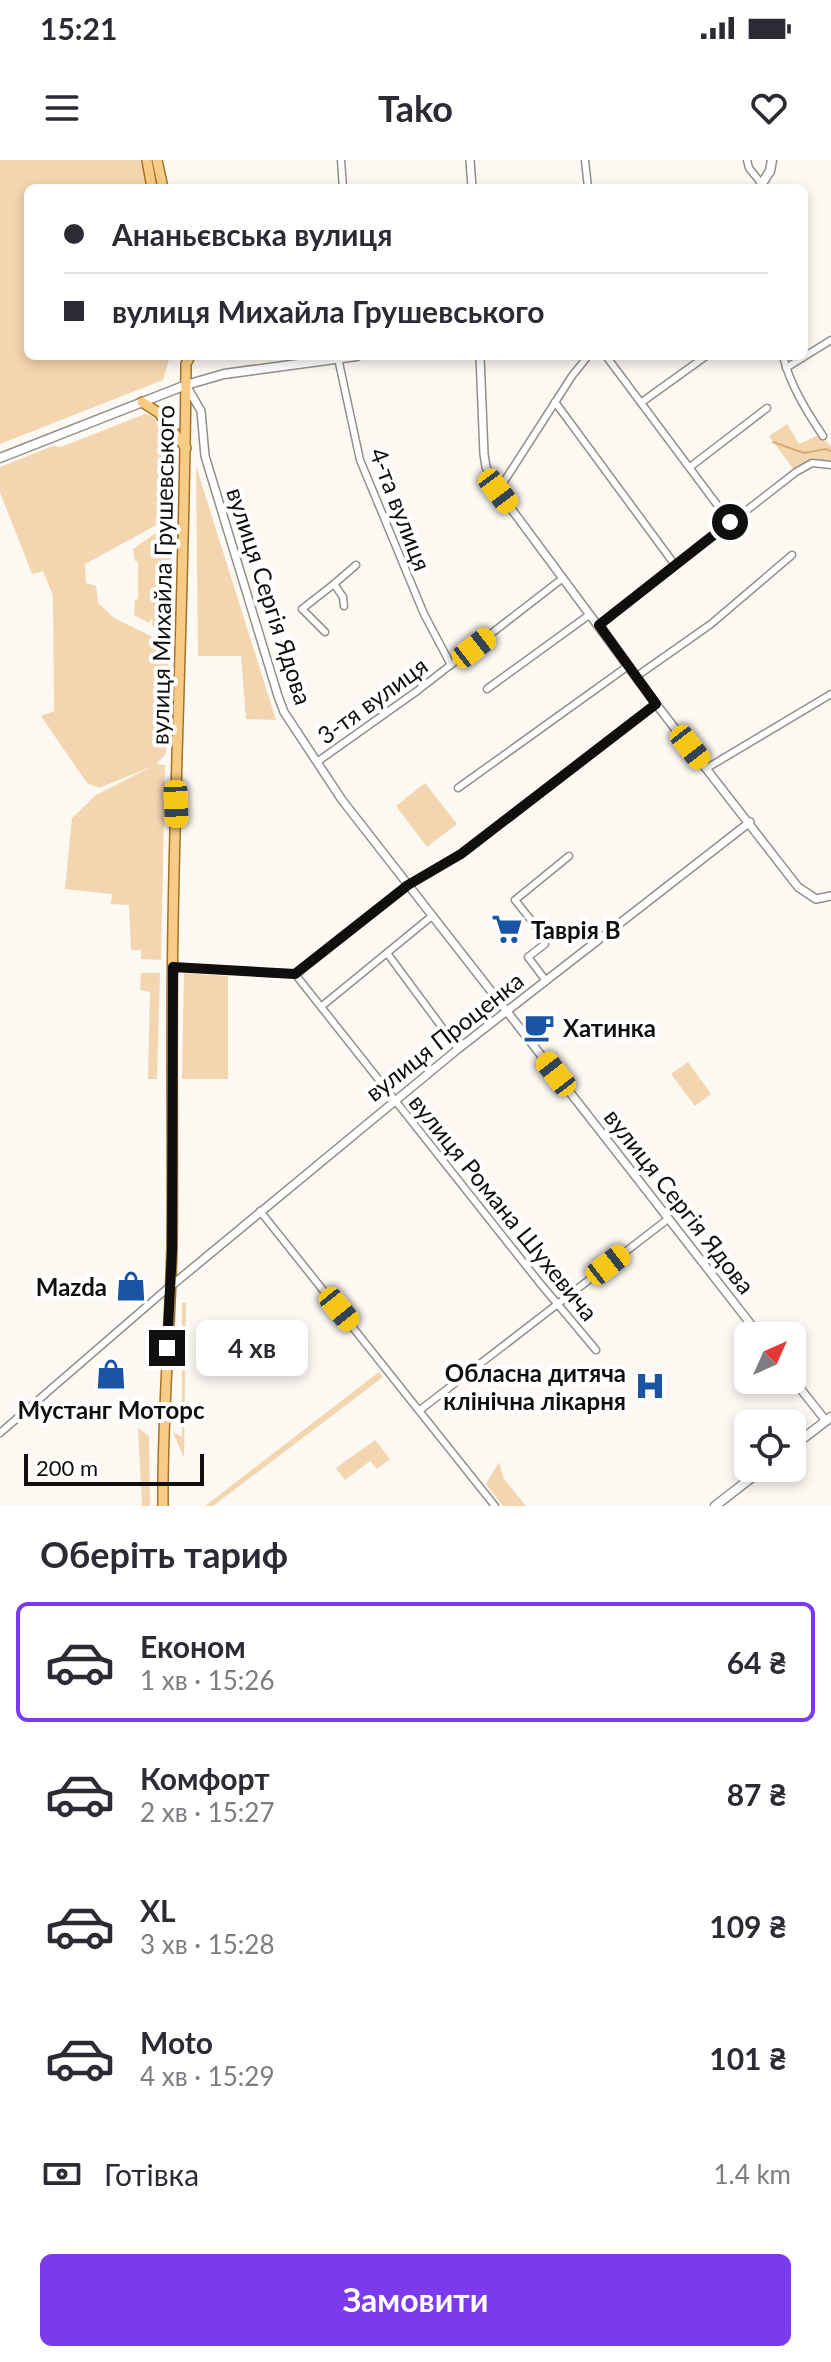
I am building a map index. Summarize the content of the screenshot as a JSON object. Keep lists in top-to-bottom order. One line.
{"streets":{"main road":["вулиця Михайла Грушевського"],"street":["4-та вулиця","вулиця Сергія Ядова","3-тя вулиця","вулиця Проценка","вулиця Романа Шухевича"]},"crossings":[["4-та вулиця","3-тя вулиця"],["вулиця Михайла Грушевського","вулиця Сергія Ядова"],["вулиця Михайла Грушевського","вулиця Проценка"],["вулиця Сергія Ядова","3-тя вулиця"],["вулиця Сергія Ядова","вулиця Проценка"],["вулиця Проценка","вулиця Романа Шухевича"]],"places":{"supermarket":["Таврія В"],"cafe":["Хатинка"],"shop":["Mazda","Мустанг Моторс"],"hospital":["Обласна дитяча клінічна лікарня"]},"scale_bar":"200 m","north":"top right","page":{"status":"15:21","header":"Tako","banner":["Ананьєвська вулиця","вулиця Михайла Грушевського"],"bubble":"4 хв","scale":"200 m","heading":"Оберіть тариф","list":[{"name":"Економ","note":"1 хв · 15:26","value":"64 ₴"},{"name":"Комфорт","note":"2 хв · 15:27","value":"87 ₴"},{"name":"XL","note":"3 хв · 15:28","value":"109 ₴"},{"name":"Moto","note":"4 хв · 15:29","value":"101 ₴"}],"pay":["Готівка","1.4 km"],"buttons":"Замовити"}}
